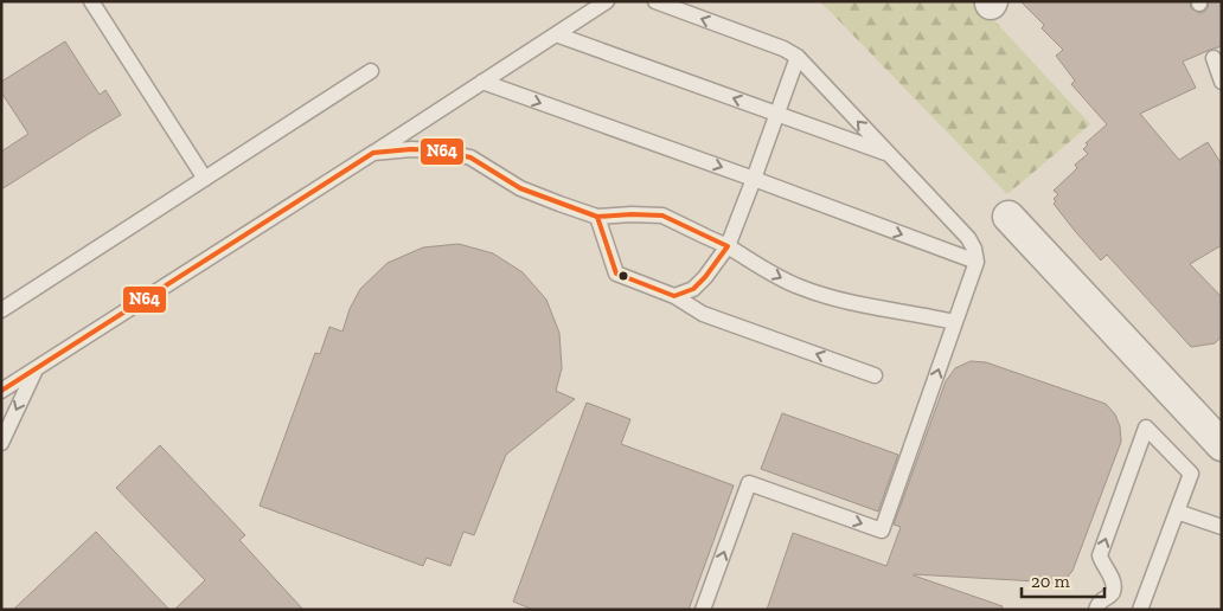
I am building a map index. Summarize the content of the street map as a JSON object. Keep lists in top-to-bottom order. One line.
{"lines":["transit line N64"],"scale_bar":"20 m"}
